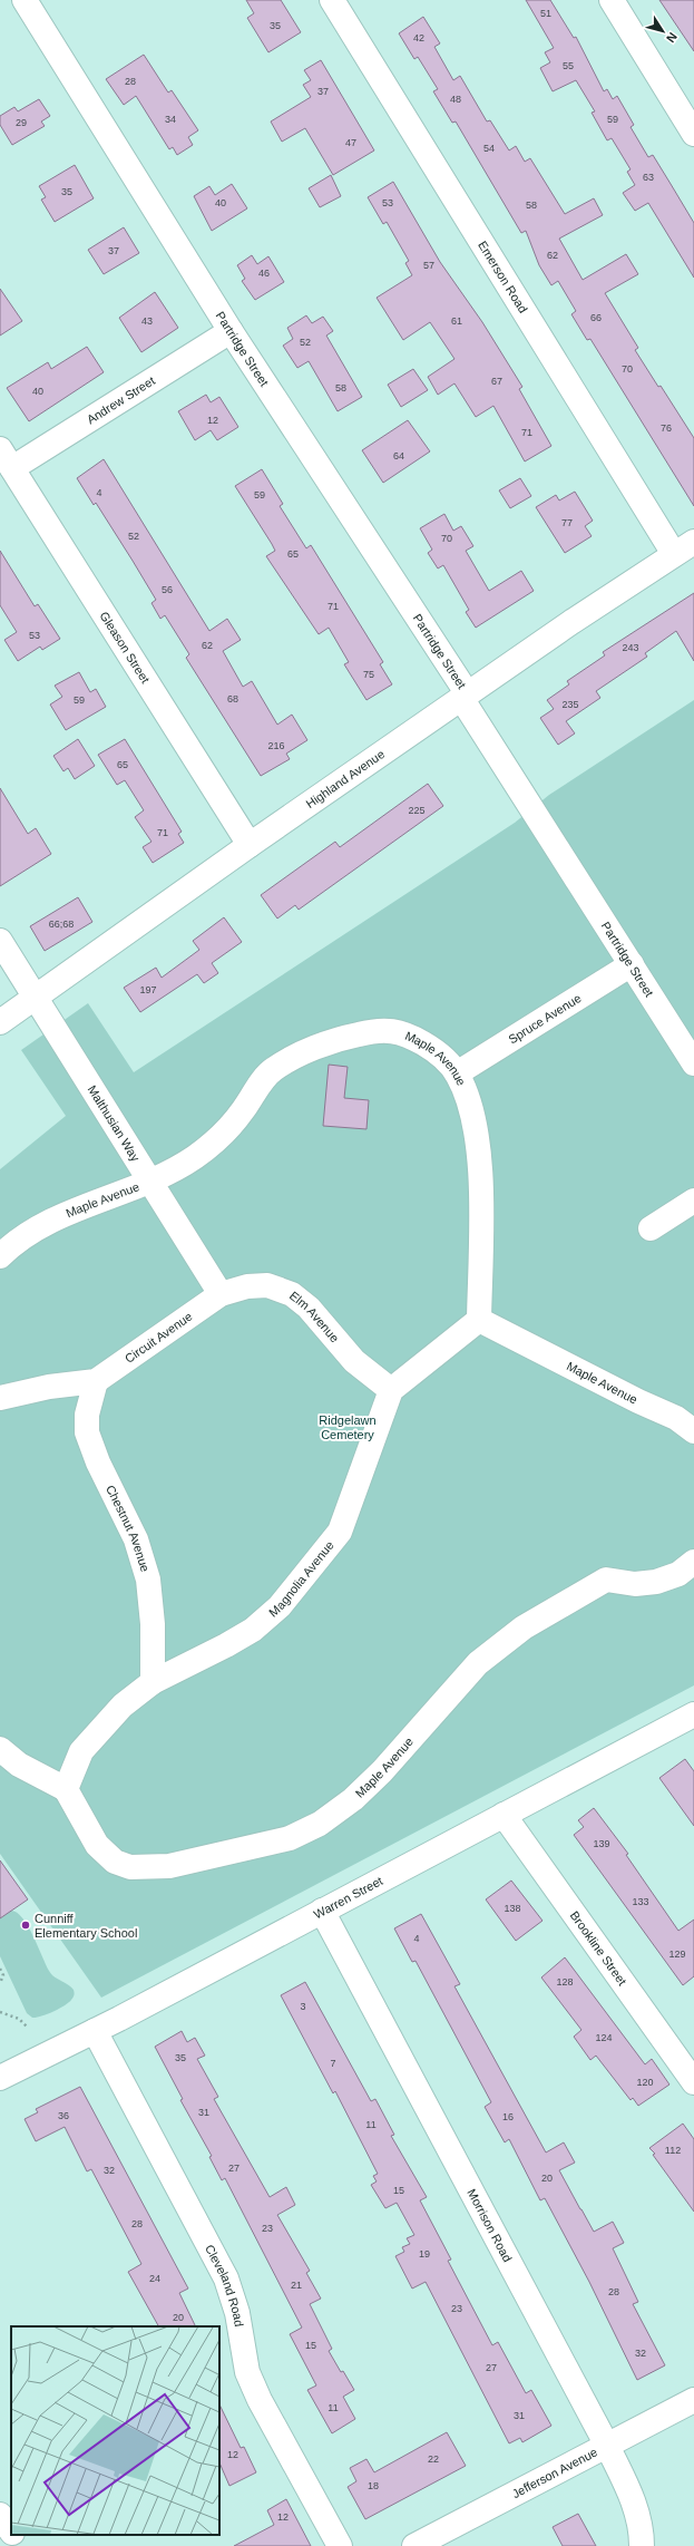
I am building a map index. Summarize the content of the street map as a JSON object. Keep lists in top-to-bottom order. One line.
{"streets":{"street":["Emerson Road","Partridge Street","Andrew Street","Gleason Street","Highland Avenue","Spruce Avenue","Maple Avenue","Malthusian Way","Elm Avenue","Circuit Avenue","Chestnut Avenue","Magnolia Avenue","Warren Street","Brookline Street","Morrison Road","Cleveland Road","Jefferson Avenue"]},"crossings":[["Emerson Road","Highland Avenue"],["Partridge Street","Andrew Street"],["Partridge Street","Highland Avenue"],["Partridge Street","Spruce Avenue"],["Andrew Street","Gleason Street"],["Gleason Street","Highland Avenue"],["Highland Avenue","Malthusian Way"],["Spruce Avenue","Maple Avenue"],["Maple Avenue","Malthusian Way"],["Maple Avenue","Magnolia Avenue"],["Malthusian Way","Elm Avenue"],["Malthusian Way","Circuit Avenue"],["Elm Avenue","Circuit Avenue"],["Elm Avenue","Magnolia Avenue"],["Circuit Avenue","Chestnut Avenue"],["Chestnut Avenue","Magnolia Avenue"],["Warren Street","Brookline Street"],["Warren Street","Morrison Road"],["Warren Street","Cleveland Road"],["Morrison Road","Jefferson Avenue"]],"parks":["Ridgelawn Cemetery"],"places":["Cunniff Elementary School"],"house_numbers":["51","35","42","55","28","37","48","34","59","29","47","54","63","35","40","53","58","37","62","57","46","66","43","61","52","70","67","58","40","12","76","71","64","4","59","77","52","70","65","56","71","53","62","243","75","68","59","235","216","65","225","71","66;68","197","139","133","138","4","129","128","3","124","35","7","120","31","36","16","11","112","27","32","20","15","28","23","19","24","21","28","23","20","15","32","27","11","31","12","22","18","12"],"north":"bottom right"}
